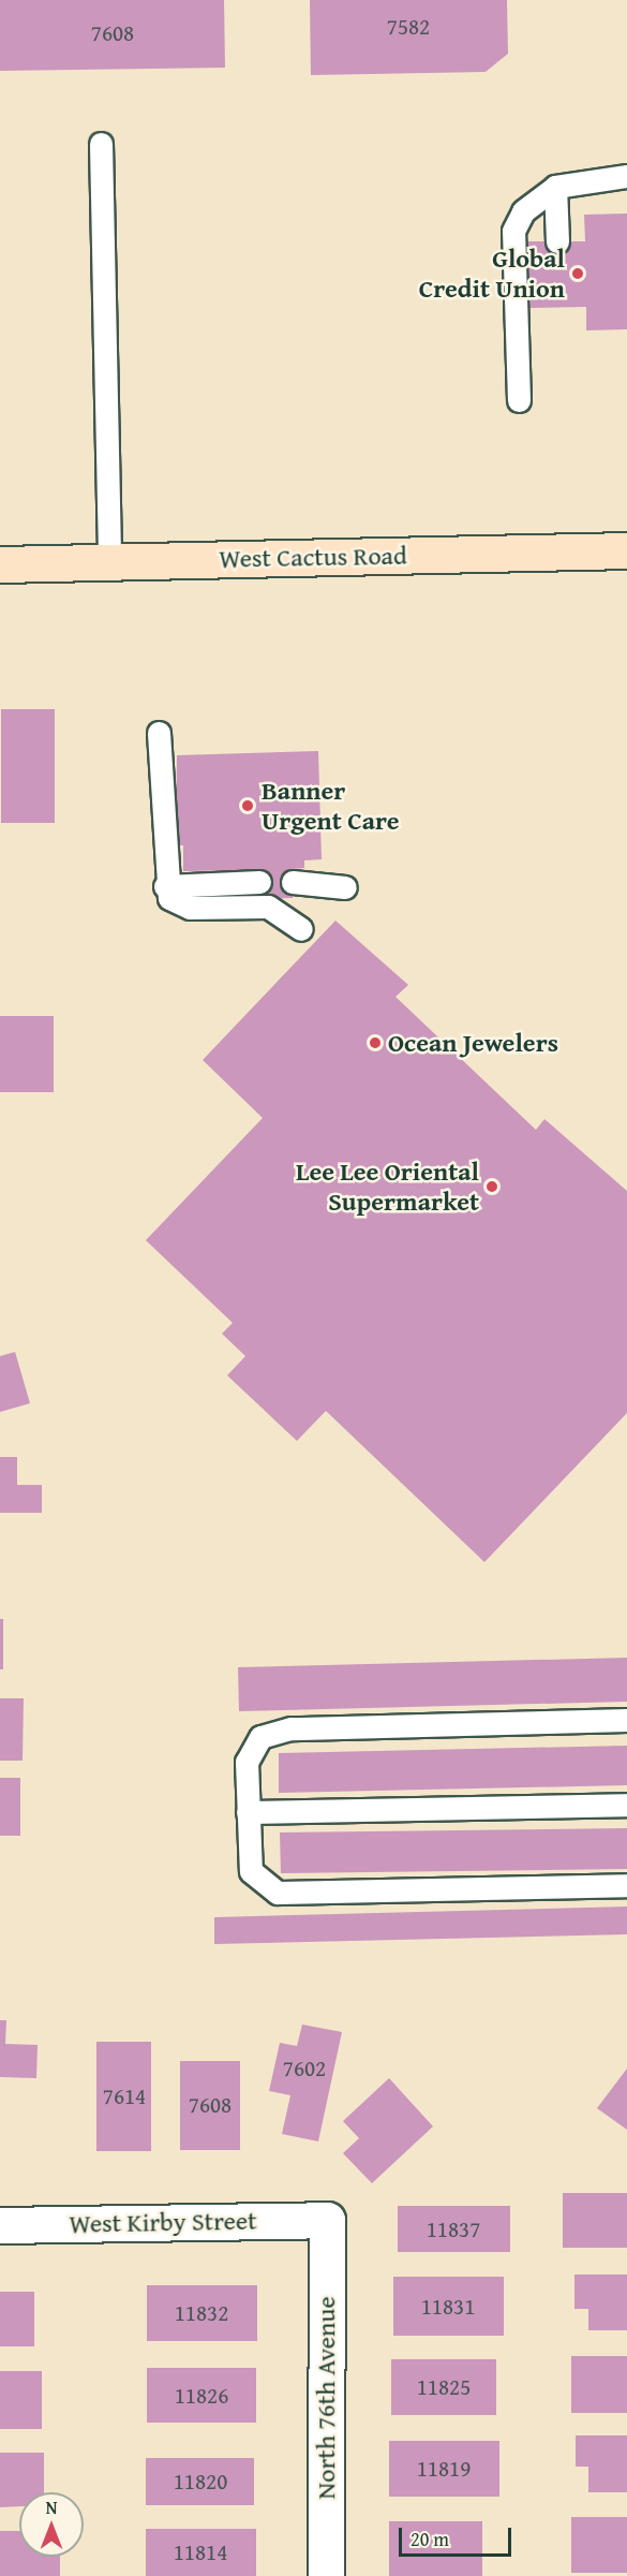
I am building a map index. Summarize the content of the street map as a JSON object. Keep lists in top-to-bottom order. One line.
{"streets":{"main road":["West Cactus Road"],"street":["West Kirby Street","North 76th Avenue"]},"crossings":[["West Kirby Street","North 76th Avenue"]],"places":["Global Credit Union","Banner Urgent Care","Ocean Jewelers","Lee Lee Oriental Supermarket"],"house_numbers":["7582","7608","7602","7614","7608","11837","11831","11832","11825","11826","11819","11820","11814"],"scale_bar":"20 m","north":"top"}
